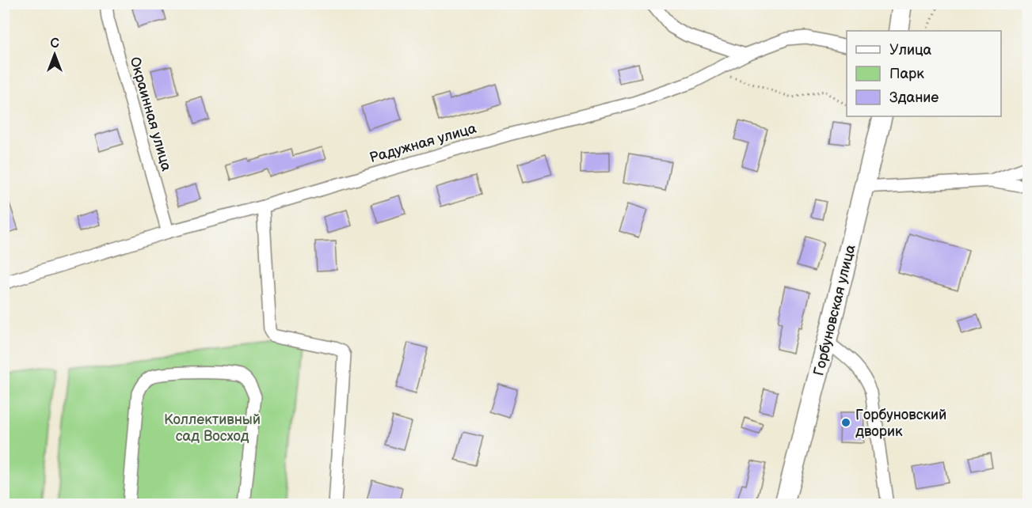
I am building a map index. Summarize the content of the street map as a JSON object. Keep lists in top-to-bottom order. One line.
{"streets":{"main road":["Горбуновская улица"],"street":["Окраинная улица","Радужная улица"]},"crossings":[["Окраинная улица","Радужная улица"]],"parks":["Коллективный сад Восход"],"places":["Горбуновский дворик"],"legend":["Улица","Парк","Здание"],"north":"top"}
